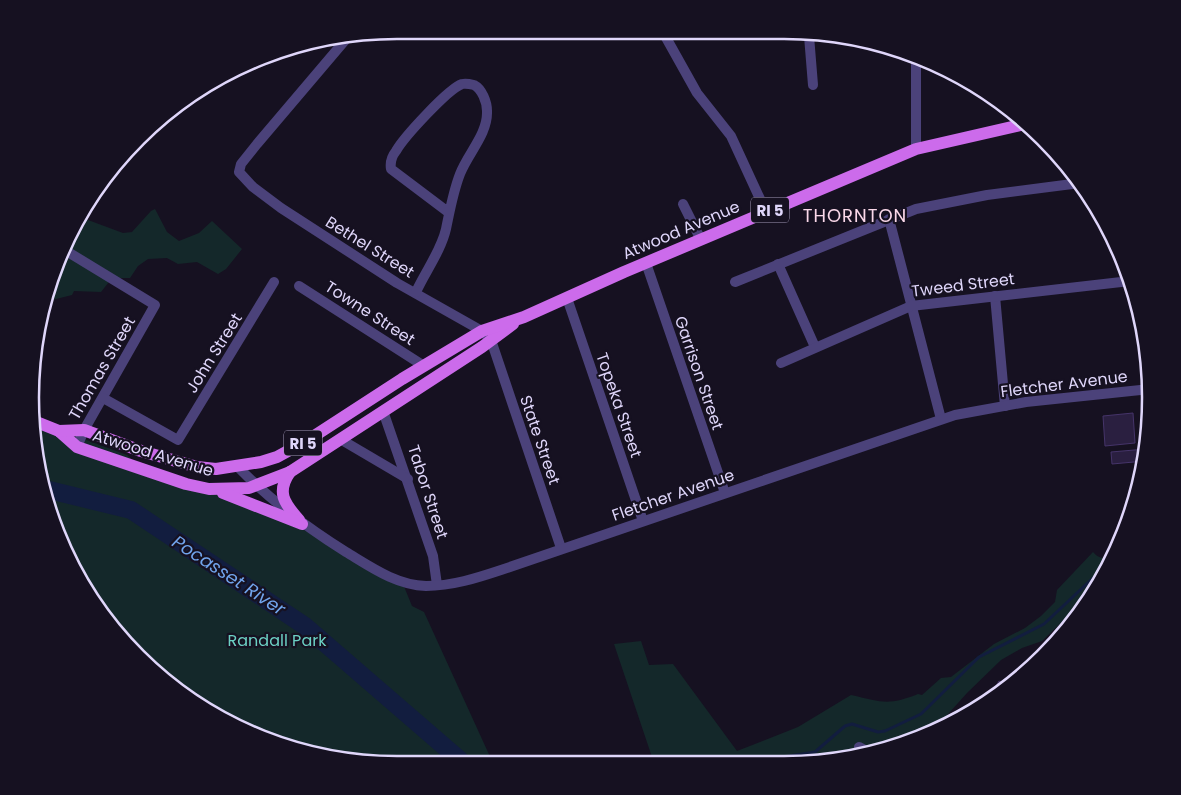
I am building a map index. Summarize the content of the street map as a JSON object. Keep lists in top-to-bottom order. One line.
{"streets":{"main road":["RI 5","Atwood Avenue"],"street":["Bethel Street","Tweed Street","Towne Street","John Street","Thomas Street","Garrison Street","Fletcher Avenue","Topeka Street","State Street","Tabor Street"]},"crossings":[["Atwood Avenue","Bethel Street"],["Atwood Avenue","Towne Street"],["Atwood Avenue","John Street"],["Atwood Avenue","Thomas Street"],["Atwood Avenue","Garrison Street"],["Atwood Avenue","Fletcher Avenue"],["Atwood Avenue","Topeka Street"],["Atwood Avenue","State Street"],["Atwood Avenue","Tabor Street"],["Bethel Street","State Street"],["Garrison Street","Fletcher Avenue"],["Fletcher Avenue","Topeka Street"],["Fletcher Avenue","State Street"],["Fletcher Avenue","Tabor Street"]],"districts":["THORNTON"],"water":["Pocasset River"],"parks":["Randall Park"]}
